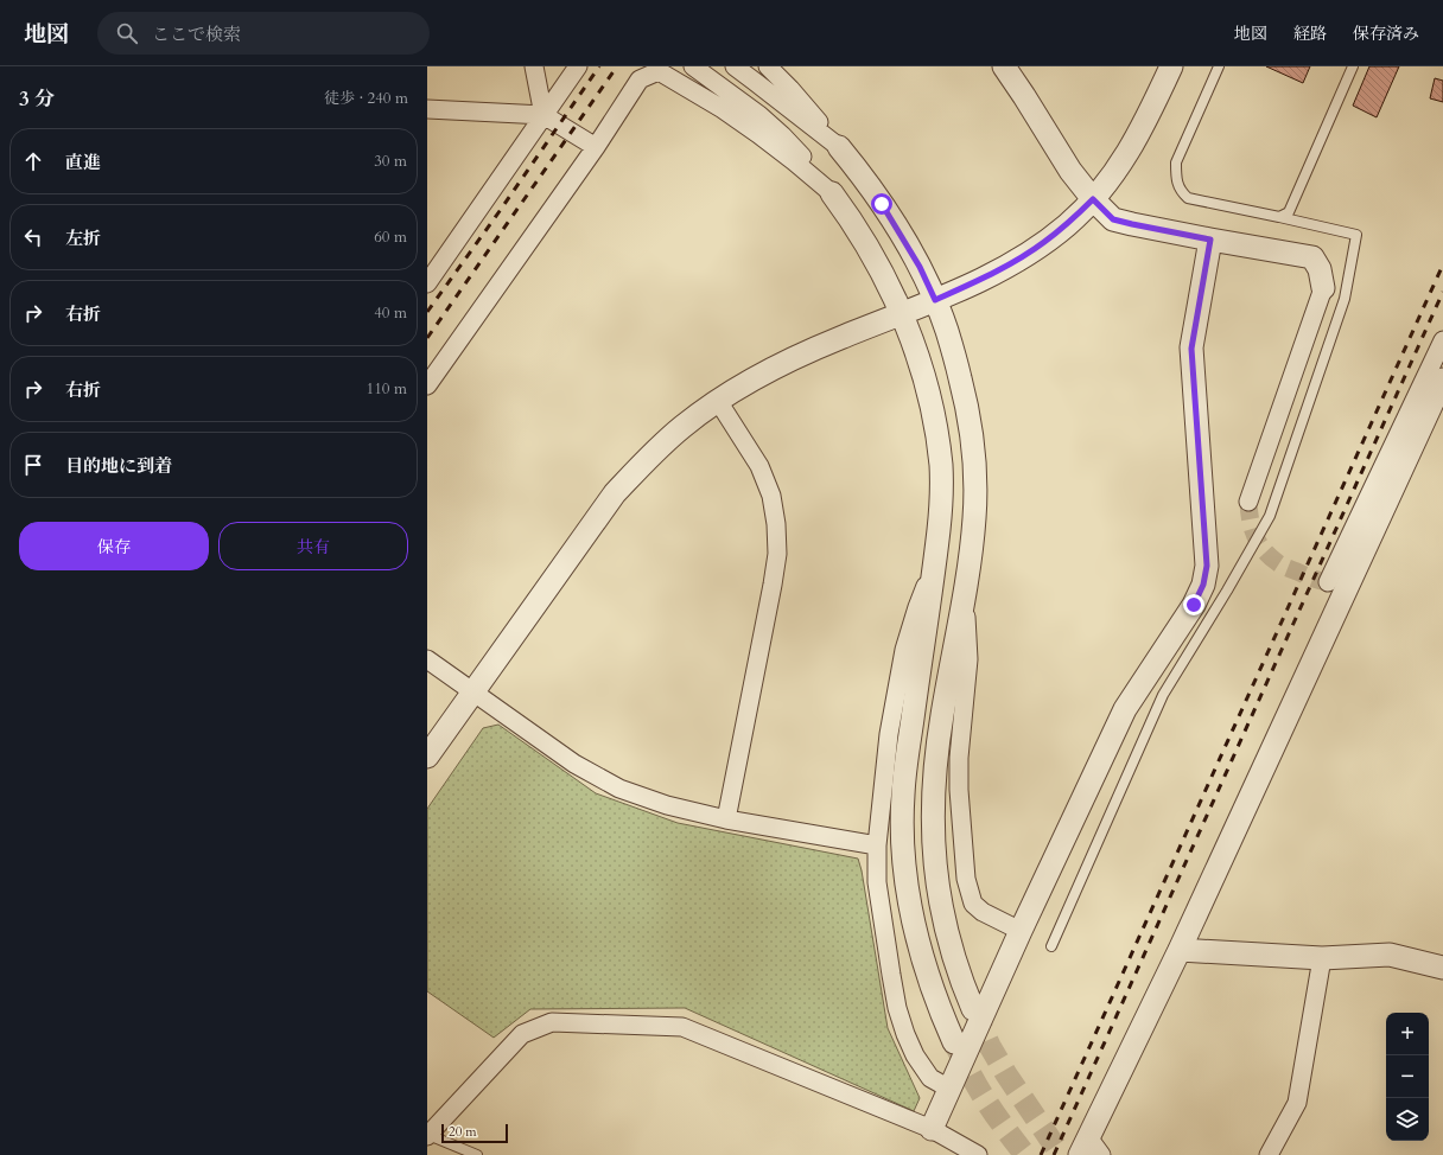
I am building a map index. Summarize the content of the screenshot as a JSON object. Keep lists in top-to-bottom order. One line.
{"scale_bar":"20 m","page":{"header":"地図","search":"ここで検索","nav":["地図","経路","保存済み"],"heading":["3 分","徒歩 · 240 m"],"list":[["直進","30 m"],["左折","60 m"],["右折","40 m"],["右折","110 m"],"目的地に到着"],"buttons":["保存","共有"],"map_buttons":["+","−"],"scale":"20 m"}}
